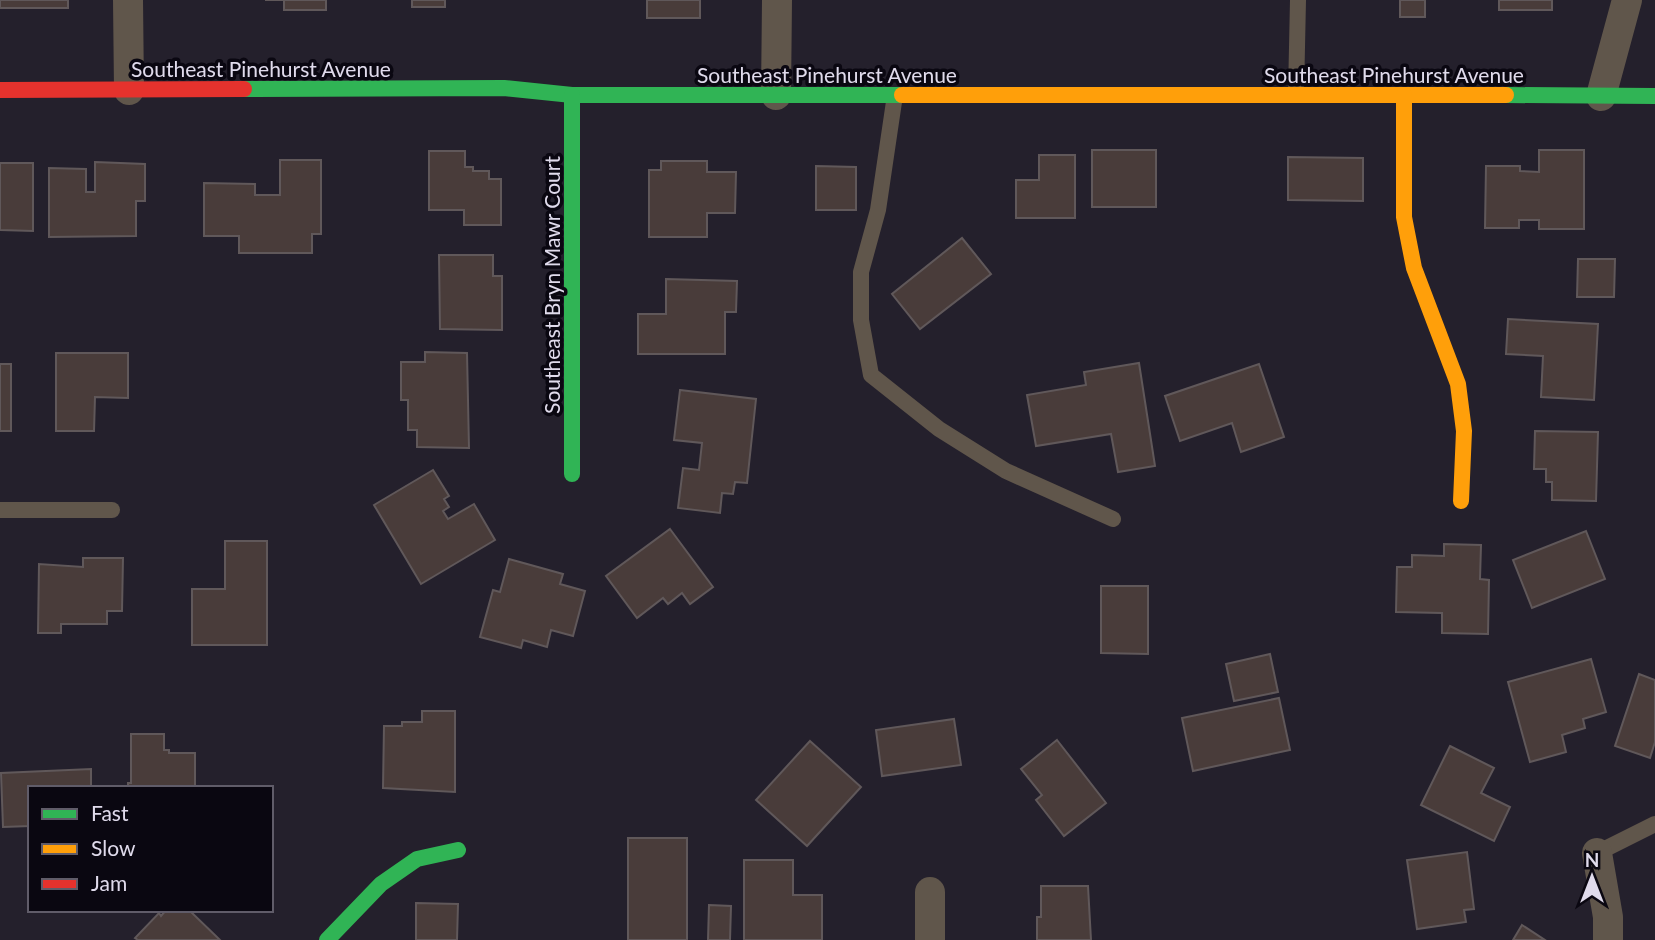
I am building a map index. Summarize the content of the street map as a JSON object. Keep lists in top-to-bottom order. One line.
{"streets":{"street":["Southeast Pinehurst Avenue","Southeast Bryn Mawr Court"]},"crossings":[["Southeast Pinehurst Avenue","Southeast Bryn Mawr Court"]],"legend":["Fast","Slow","Jam"],"north":"top"}
